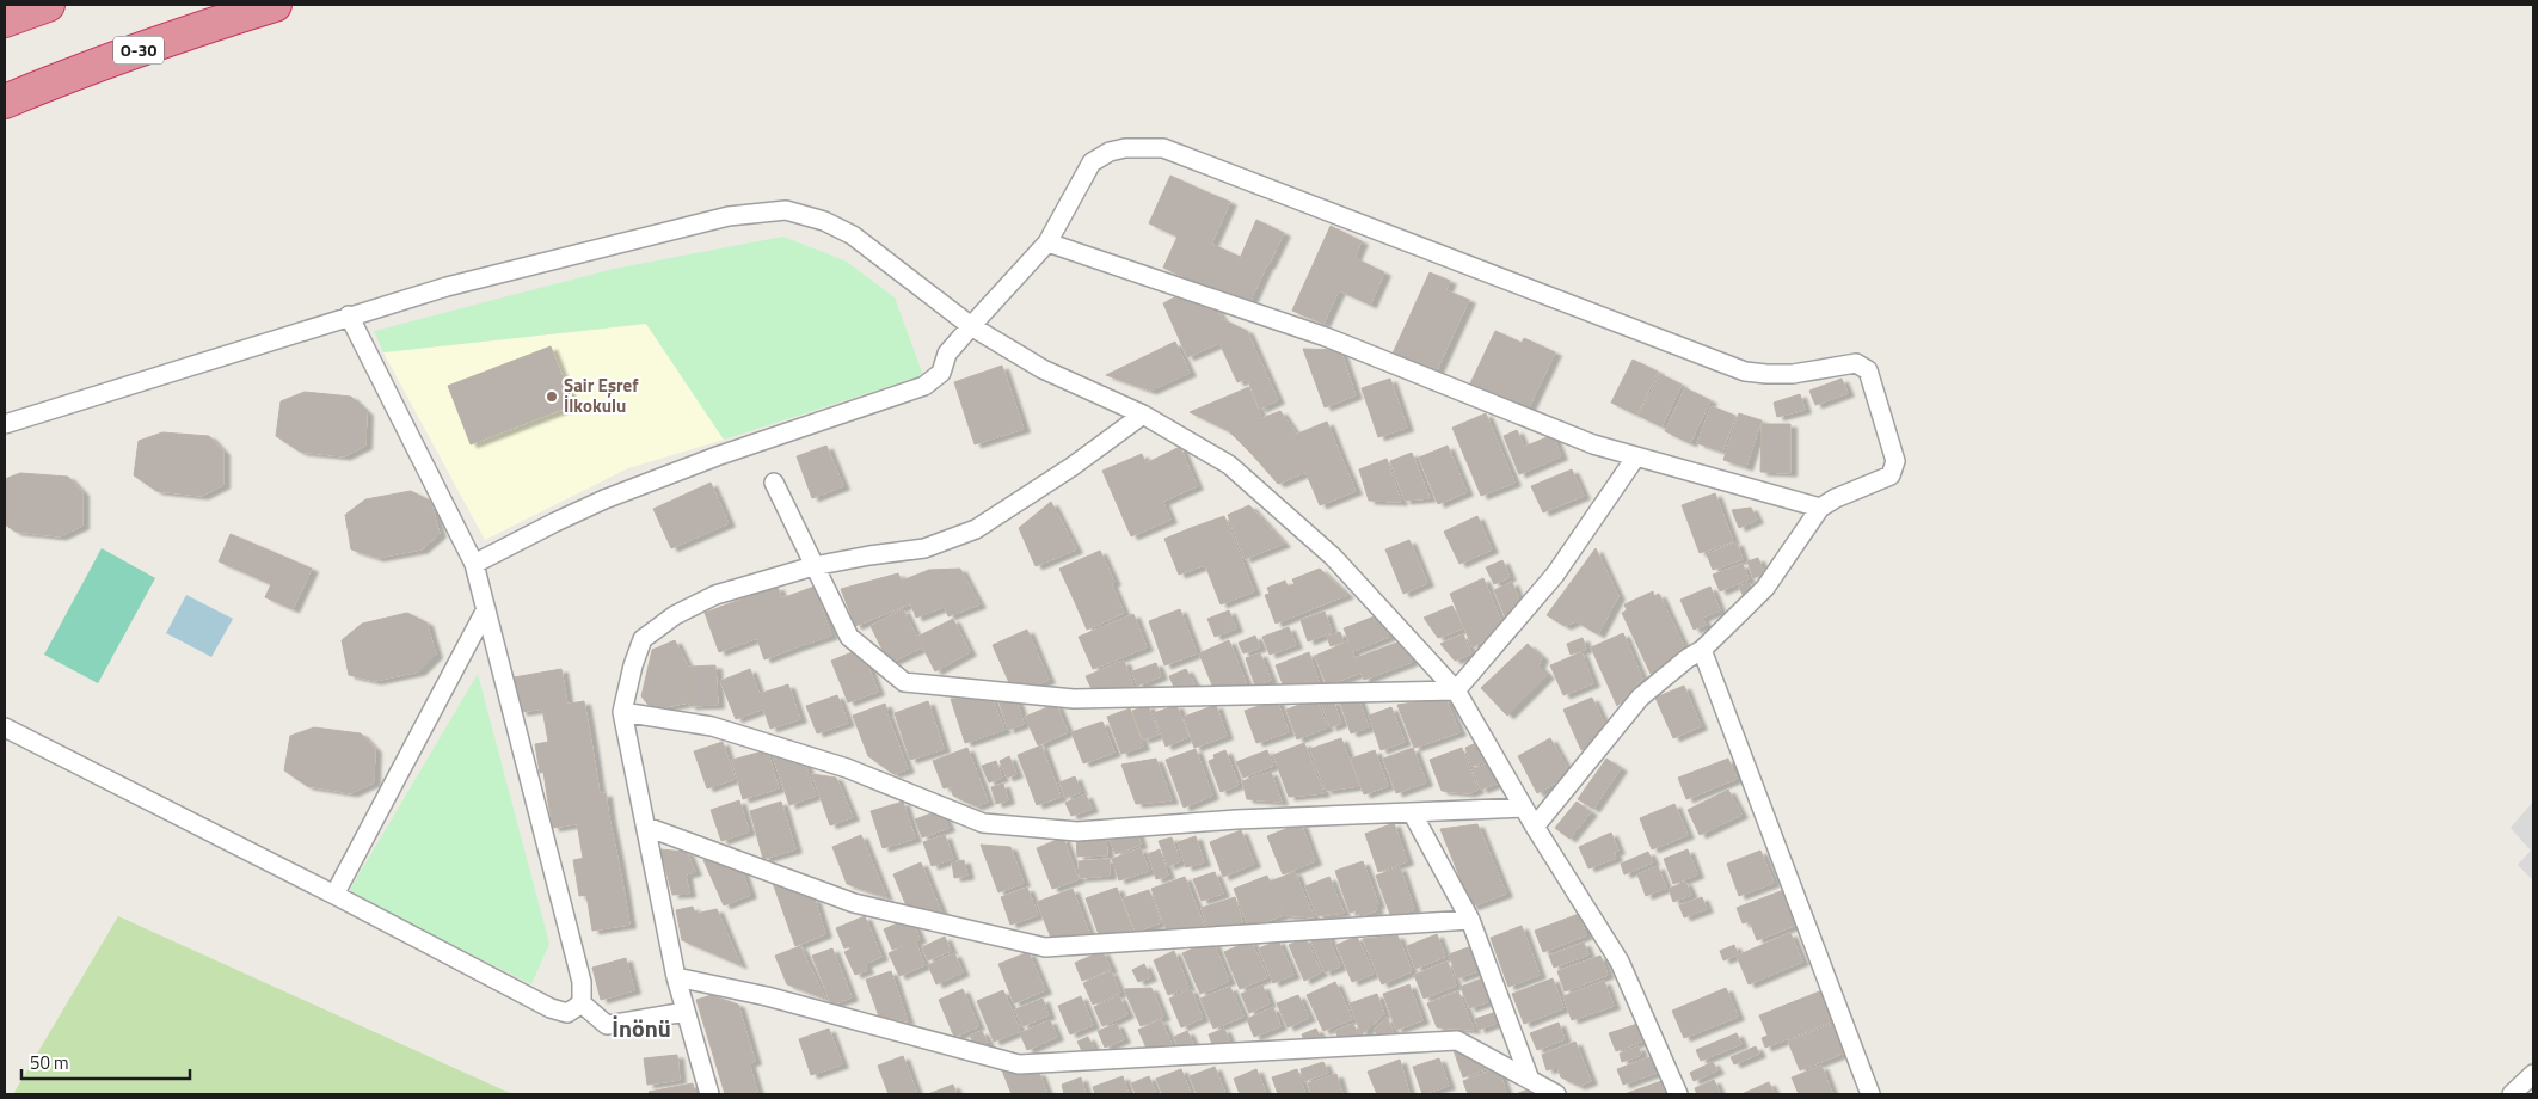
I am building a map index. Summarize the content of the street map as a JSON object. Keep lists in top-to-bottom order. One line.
{"streets":{"highway":["O-30"]},"districts":["İnönü"],"places":["Şair Eşref İlkokulu"],"scale_bar":"50 m"}
